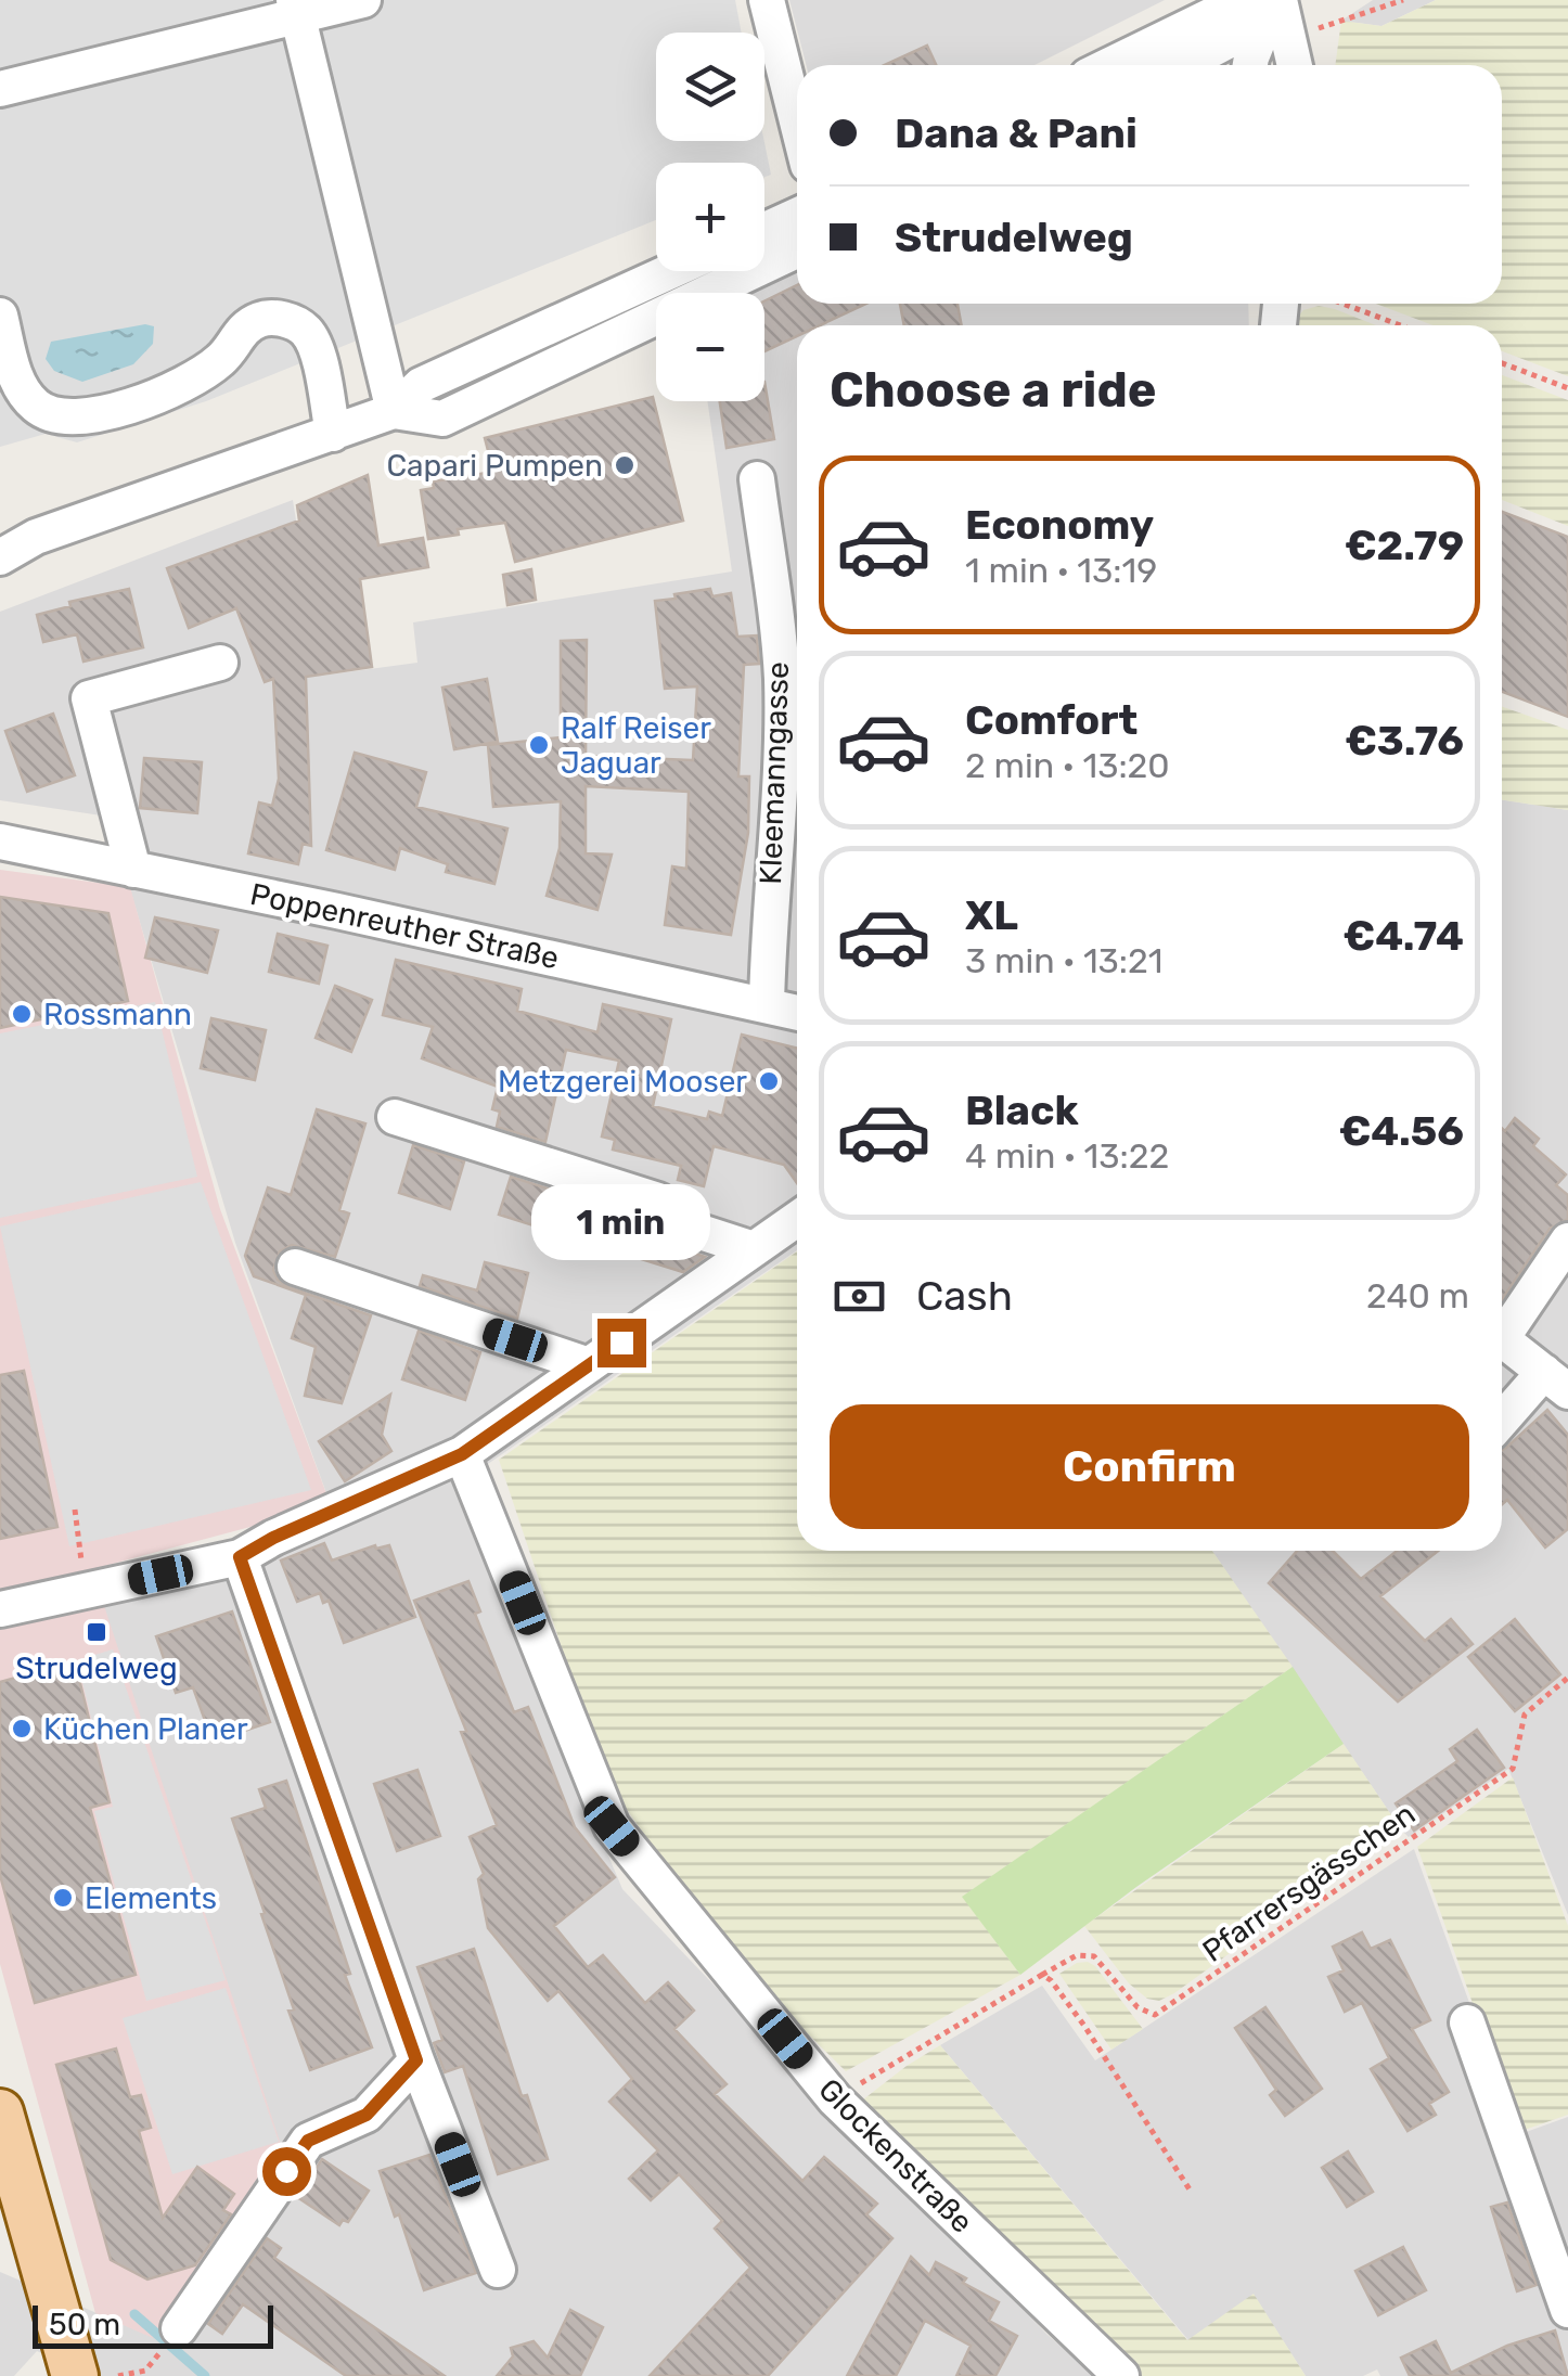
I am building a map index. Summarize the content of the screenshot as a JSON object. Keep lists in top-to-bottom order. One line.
{"streets":{"street":["Kleemanngasse","Poppenreuther Straße","Glockenstraße"],"path":["Pfarrersgässchen"]},"crossings":[["Kleemanngasse","Poppenreuther Straße"],["Pfarrersgässchen","Glockenstraße"]],"places":{"other":["Capari Pumpen","Ralf Reiser Jaguar","Rossmann","Metzgerei Mooser","Küchen Planer","Elements"],"transit":["Strudelweg"]},"scale_bar":"50 m","page":{"map_buttons":["+","−"],"banner":["Dana & Pani","Strudelweg"],"heading":"Choose a ride","list":[{"name":"Economy","note":"1 min · 13:19","value":"€2.79"},{"name":"Comfort","note":"2 min · 13:20","value":"€3.76"},{"name":"XL","note":"3 min · 13:21","value":"€4.74"},{"name":"Black","note":"4 min · 13:22","value":"€4.56"}],"bubble":"1 min","pay":["Cash","240 m"],"buttons":"Confirm","scale":"50 m"}}
